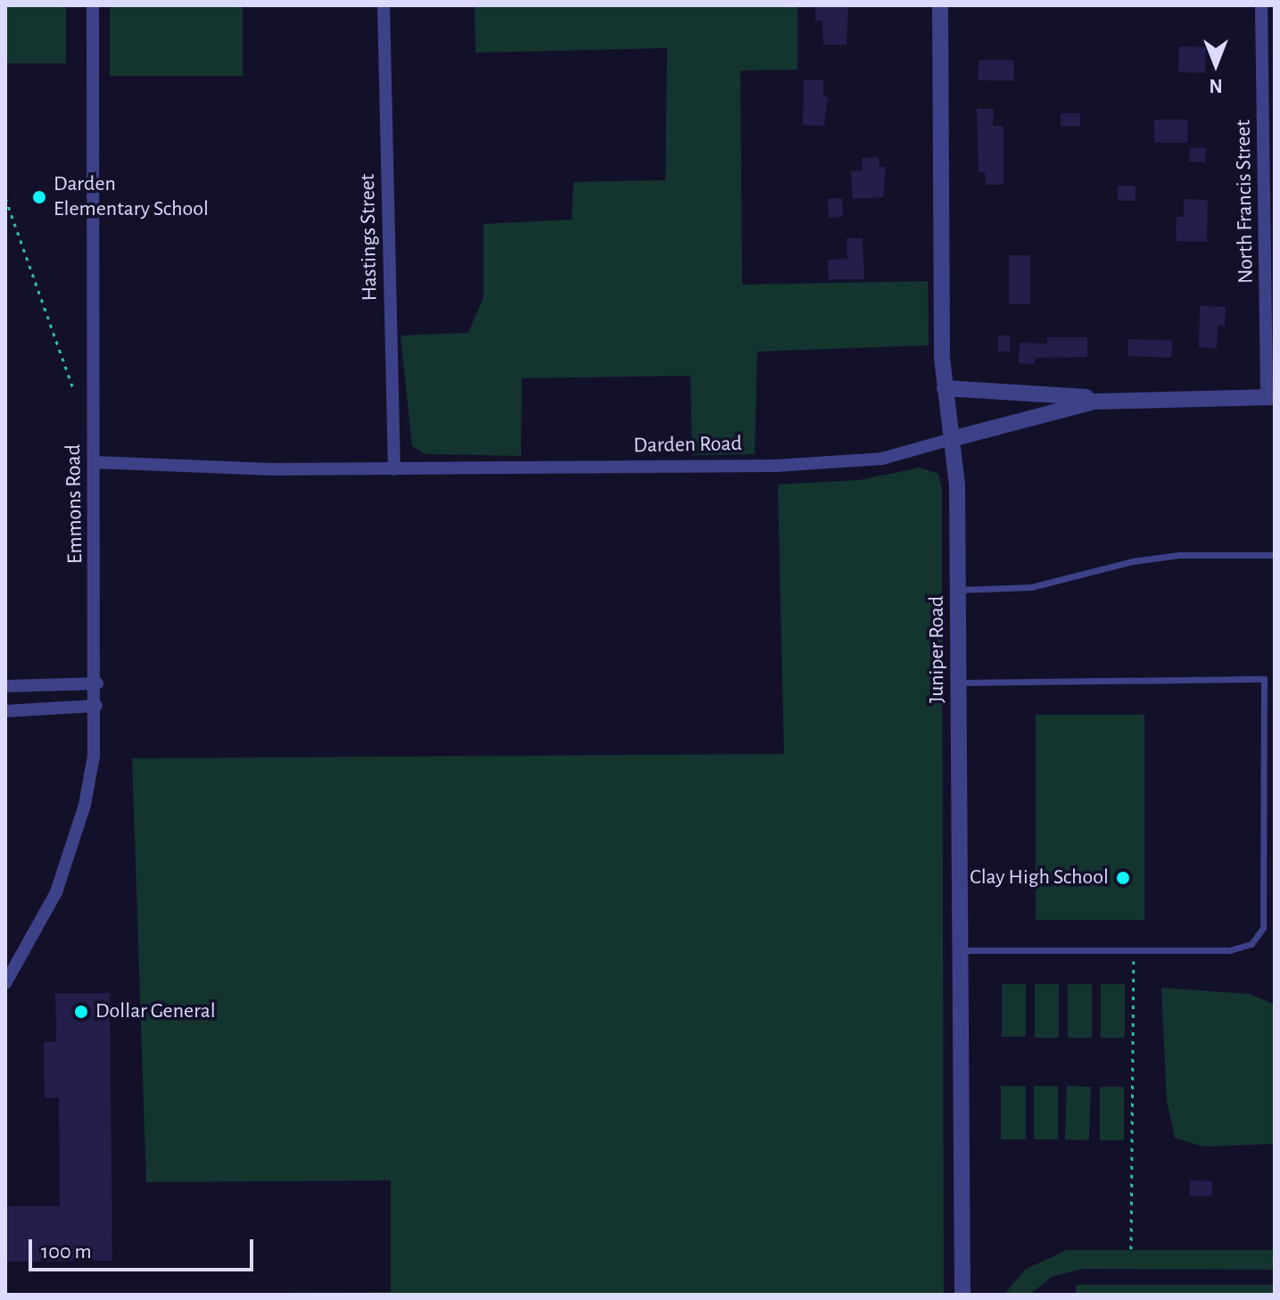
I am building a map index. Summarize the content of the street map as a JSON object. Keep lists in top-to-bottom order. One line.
{"streets":{"street":["North Francis Street","Hastings Street","Darden Road","Emmons Road","Juniper Road"]},"crossings":[["North Francis Street","Darden Road"],["Hastings Street","Darden Road"],["Darden Road","Emmons Road"],["Darden Road","Juniper Road"]],"places":["Darden Elementary School","Clay High School","Dollar General"],"scale_bar":"100 m","north":"bottom"}
